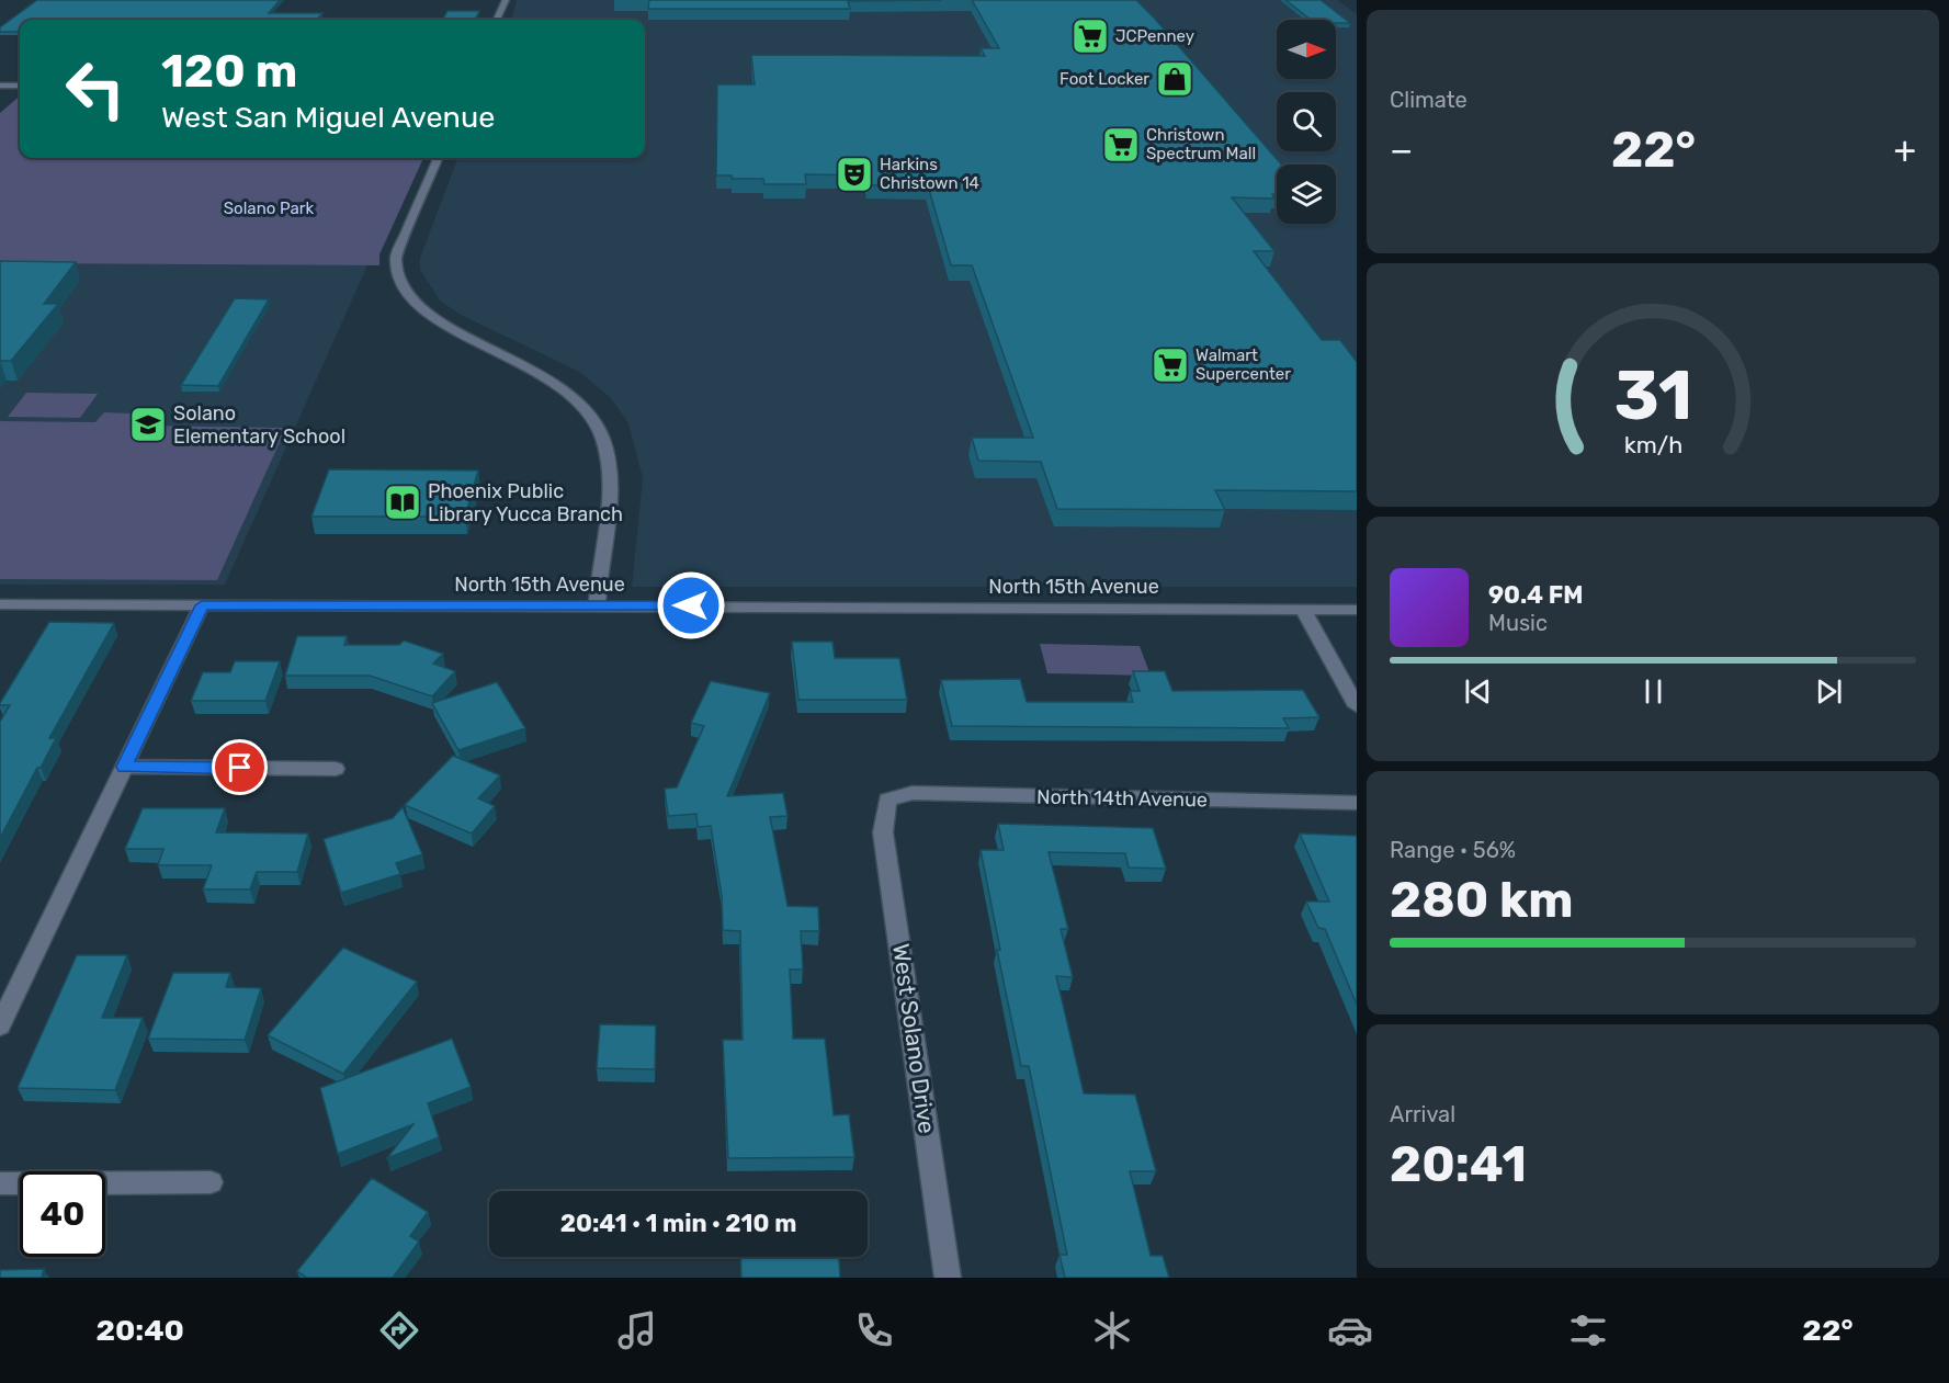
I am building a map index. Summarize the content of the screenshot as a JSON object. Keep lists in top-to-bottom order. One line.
{"streets":{"street":["North 15th Avenue","North 14th Avenue","West Solano Drive"]},"crossings":[["North 14th Avenue","West Solano Drive"]],"parks":["Solano Park"],"places":{"supermarket":["JCPenney","Christown Spectrum Mall","Walmart Supercenter"],"shop":["Foot Locker"],"theatre":["Harkins Christown 14"],"school or university":["Solano Elementary School"],"library":["Phoenix Public Library Yucca Branch"]},"north":"right","page":{"tile":["Climate",["Range · 56%","280 km"],["Arrival","20:41"]],"turn":["120 m","West San Miguel Avenue"],"heat":["−","22°","+"],"song":["90.4 FM","Music"],"limit":"40","trip":"20:41 · 1 min · 210 m","tabs":["20:40","22°"],"gauge":["31","km/h"]}}
